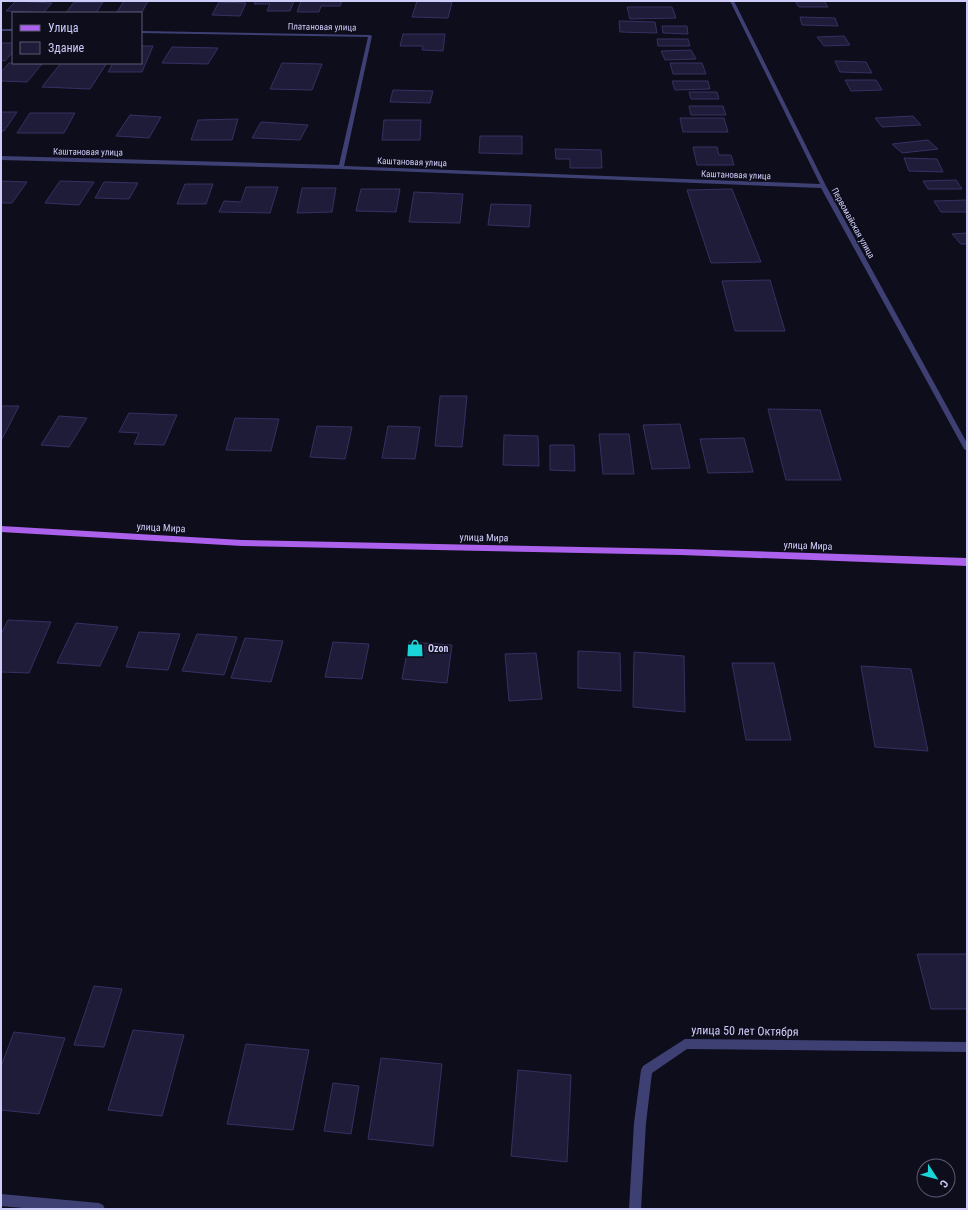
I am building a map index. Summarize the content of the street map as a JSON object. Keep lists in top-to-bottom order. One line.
{"streets":{"main road":["улица Мира"],"street":["Платановая улица","Каштановая улица","Первомайская улица","улица 50 лет Октября"]},"crossings":[["Платановая улица","Каштановая улица"],["Каштановая улица","Первомайская улица"]],"places":{"shop":["Ozon"]},"legend":["Улица","Здание"],"north":"bottom right"}
